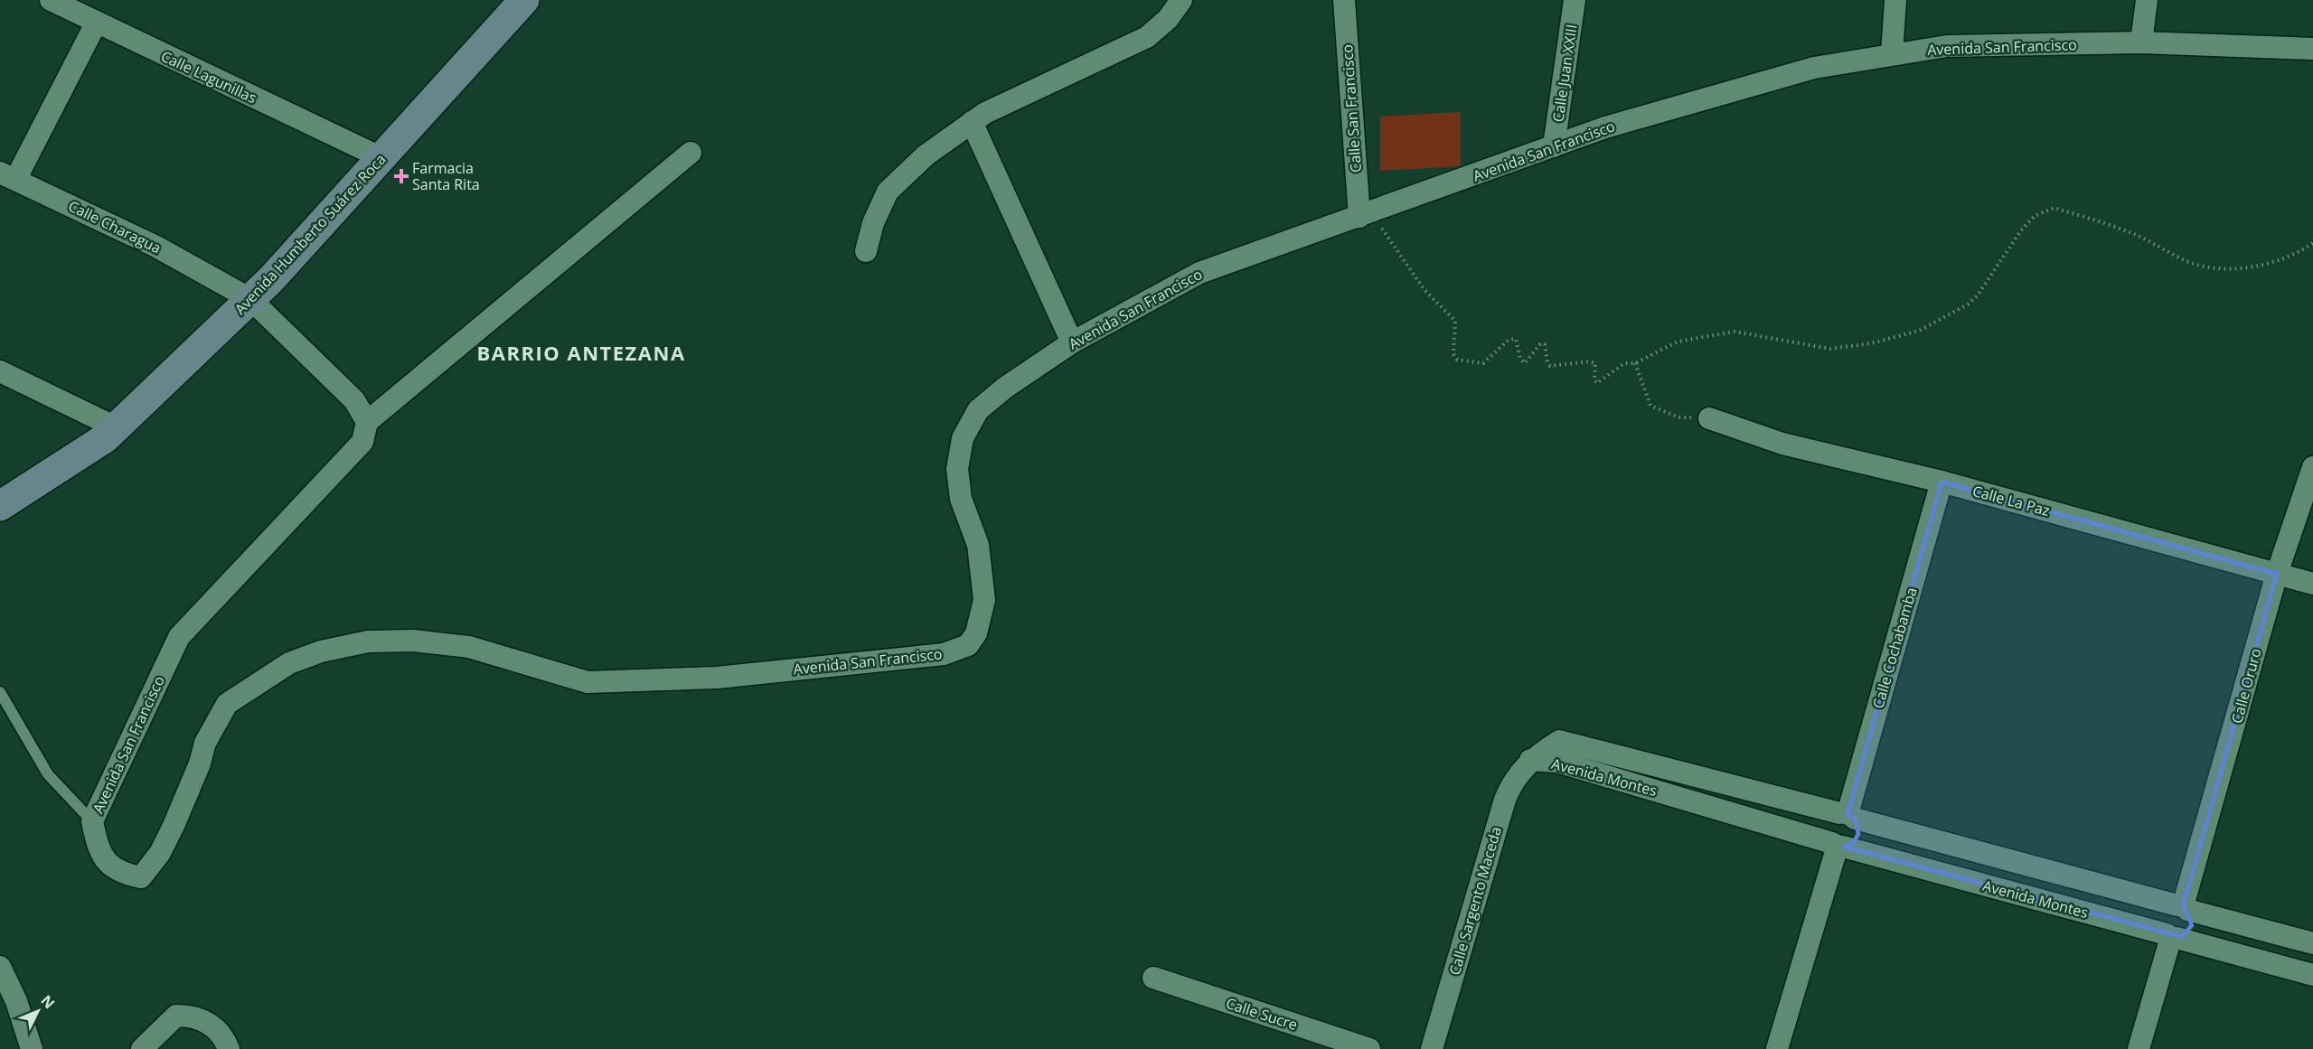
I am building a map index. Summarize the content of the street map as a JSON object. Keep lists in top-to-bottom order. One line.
{"streets":{"main road":["Avenida Humberto Suárez Roca"],"street":["Avenida San Francisco","Calle Juan XXIII","Calle Lagunillas","Calle San Francisco","Calle Charagua","Calle La Paz","Calle Cochabamba","Calle Oruro","Avenida Montes","Calle Sargento Maceda","Calle Sucre"]},"crossings":[["Avenida San Francisco","Calle Juan XXIII"],["Avenida San Francisco","Calle San Francisco"],["Calle Lagunillas","Avenida Humberto Suárez Roca"],["Calle Charagua","Avenida Humberto Suárez Roca"],["Calle La Paz","Calle Cochabamba"],["Calle La Paz","Calle Oruro"],["Calle Cochabamba","Avenida Montes"],["Calle Oruro","Avenida Montes"],["Avenida Montes","Calle Sargento Maceda"]],"districts":["BARRIO ANTEZANA"],"places":{"health":["Farmacia Santa Rita"]},"north":"top right"}
